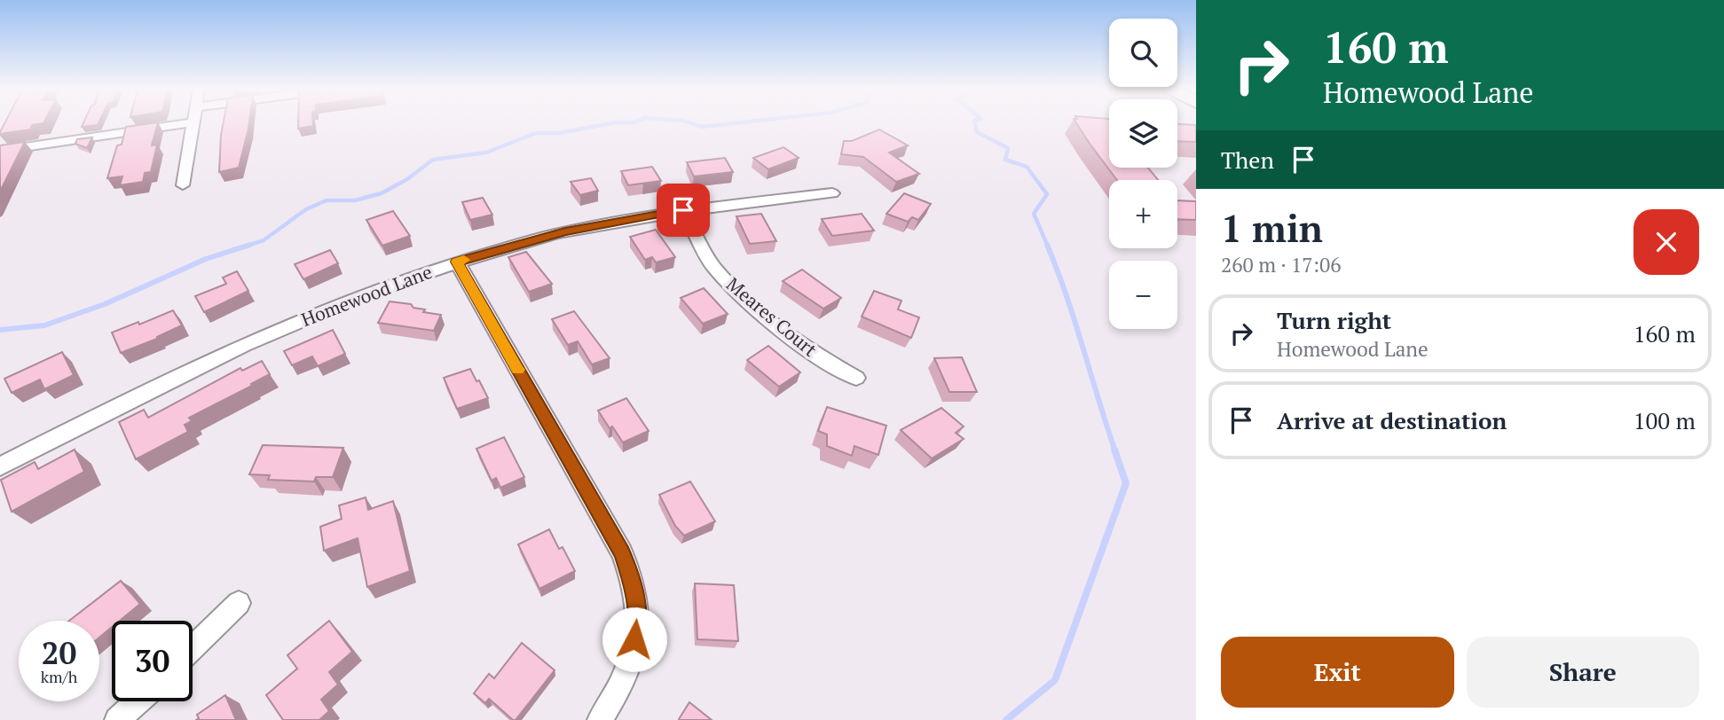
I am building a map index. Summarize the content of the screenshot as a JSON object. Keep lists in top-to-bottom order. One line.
{"streets":{"street":["Homewood Lane","Meares Court"]},"crossings":[["Homewood Lane","Meares Court"]],"page":{"turn":["160 m","Homewood Lane"],"map_buttons":["+","−"],"then":"Then","heading":["1 min","260 m · 17:06"],"list":[{"name":"Turn right","note":"Homewood Lane","value":"160 m"},{"name":"Arrive at destination","value":"100 m"}],"speed":"20 km/h","limit":"30","buttons":["Exit","Share"]}}
